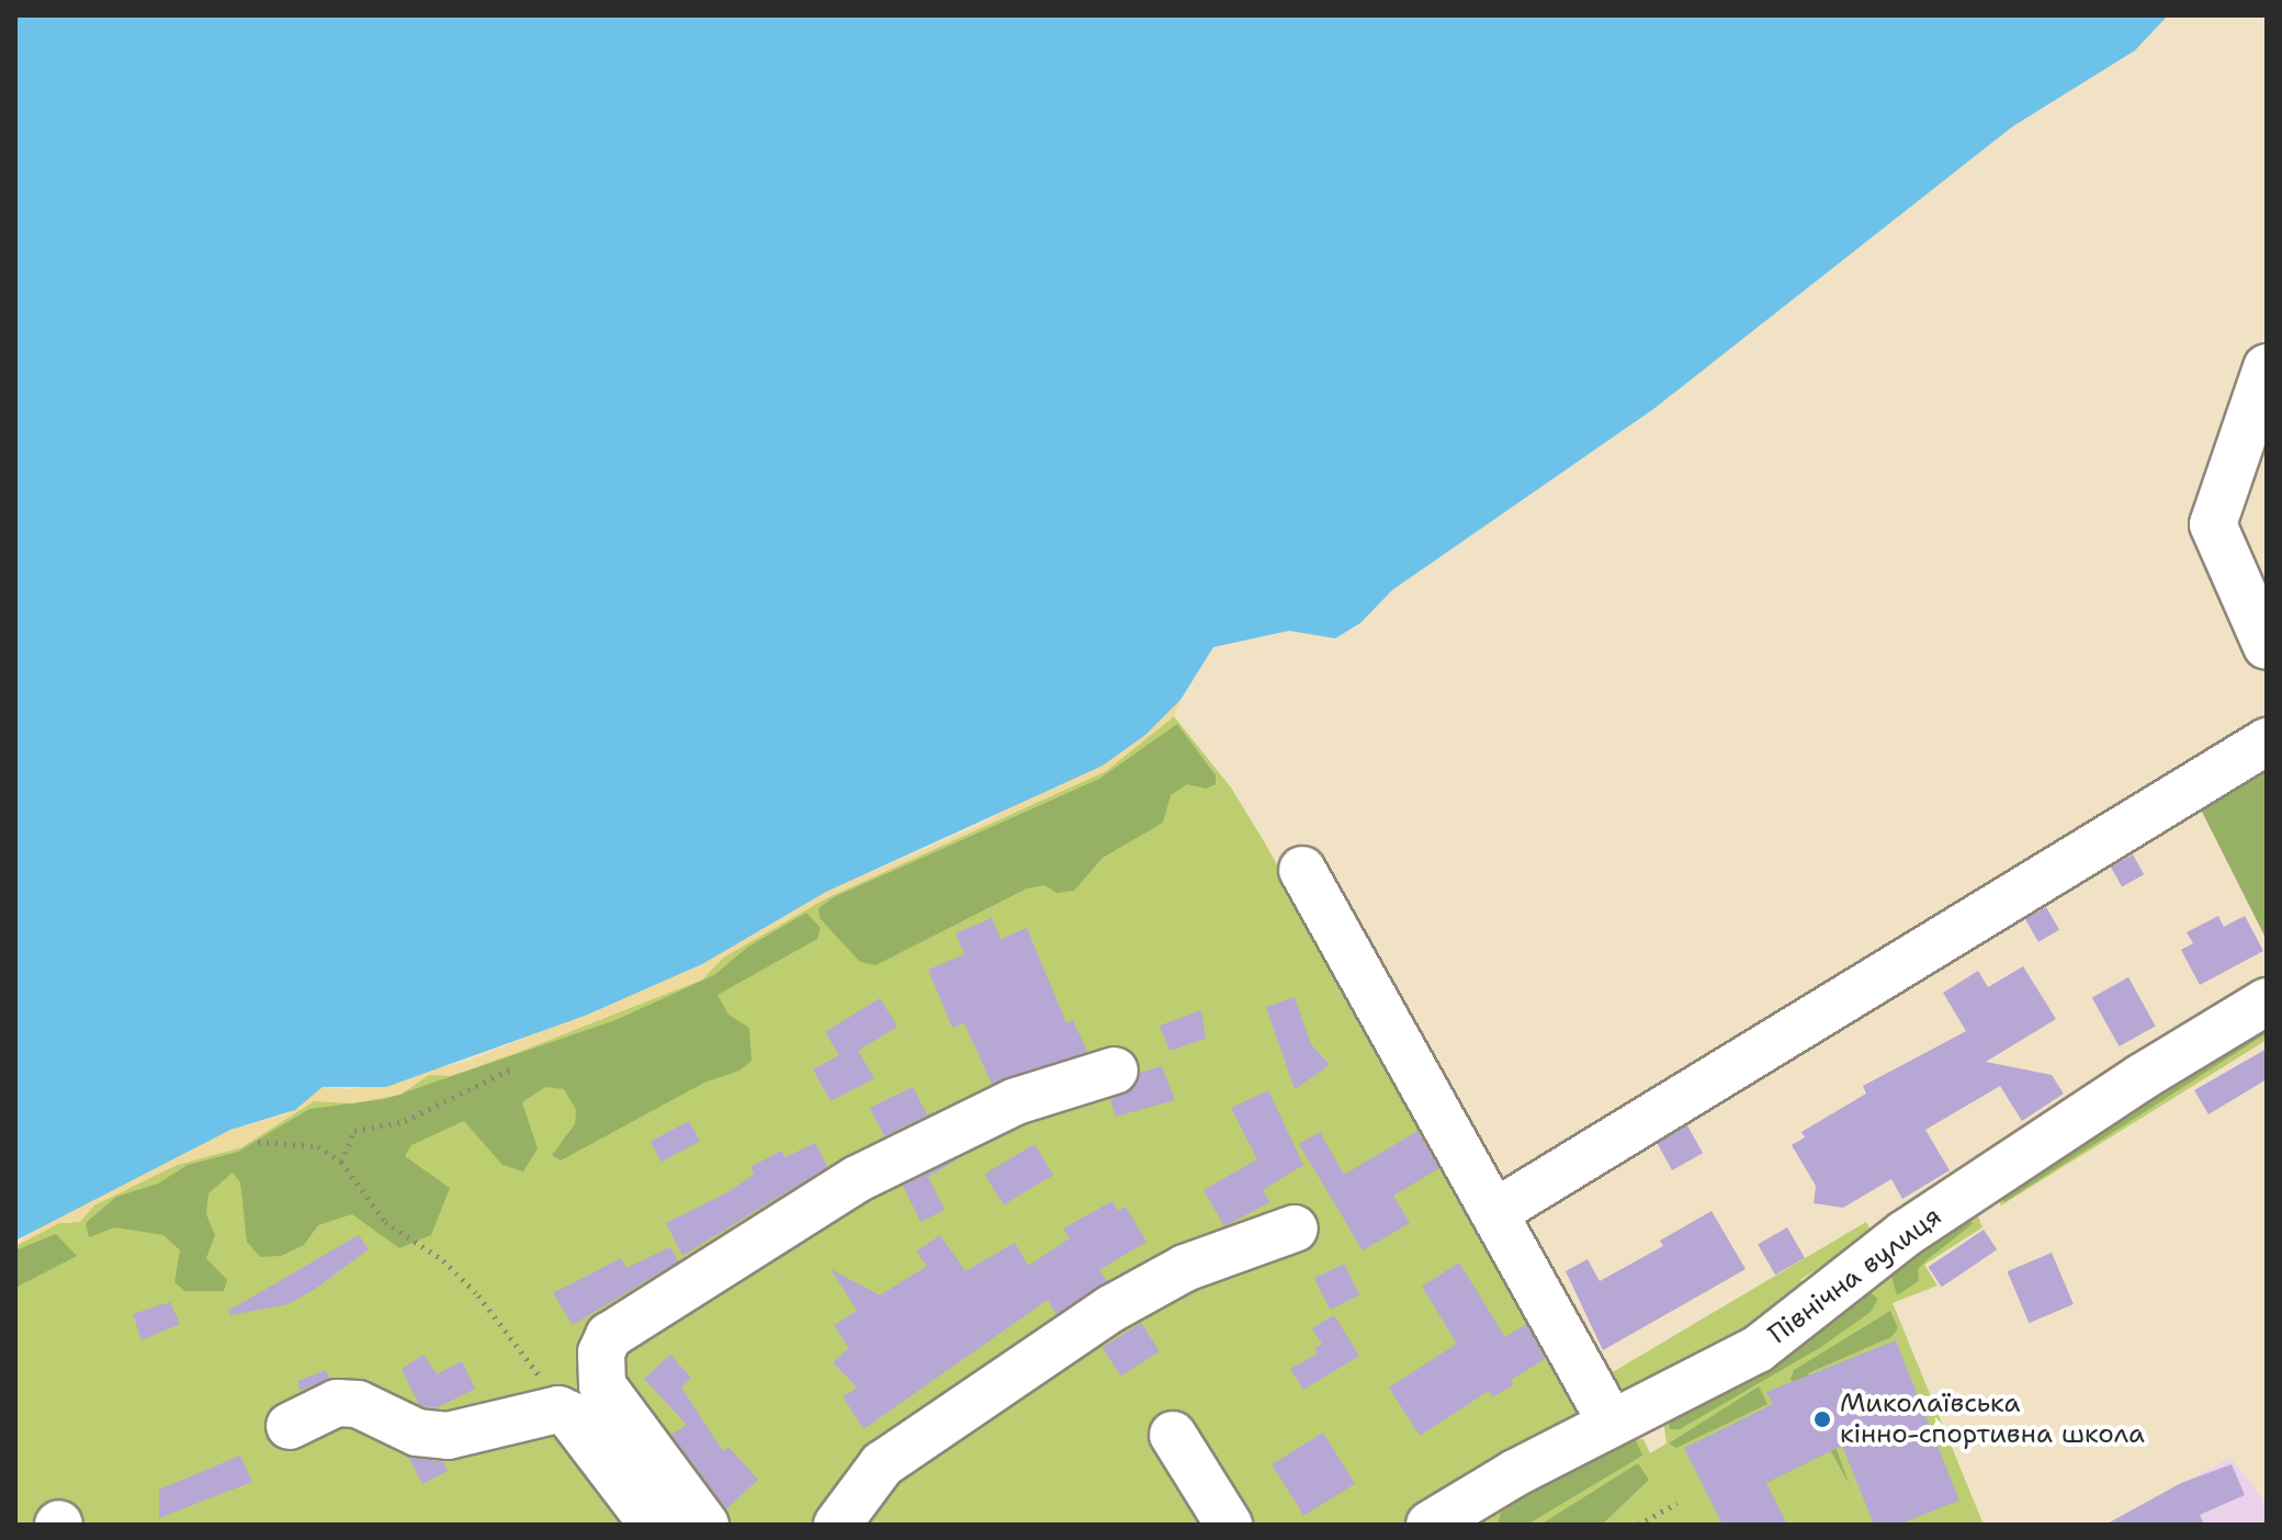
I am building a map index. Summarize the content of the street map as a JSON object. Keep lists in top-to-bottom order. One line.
{"streets":{"street":["Північна вулиця"]},"places":["Миколаївська кінно-спортивна школа"]}
